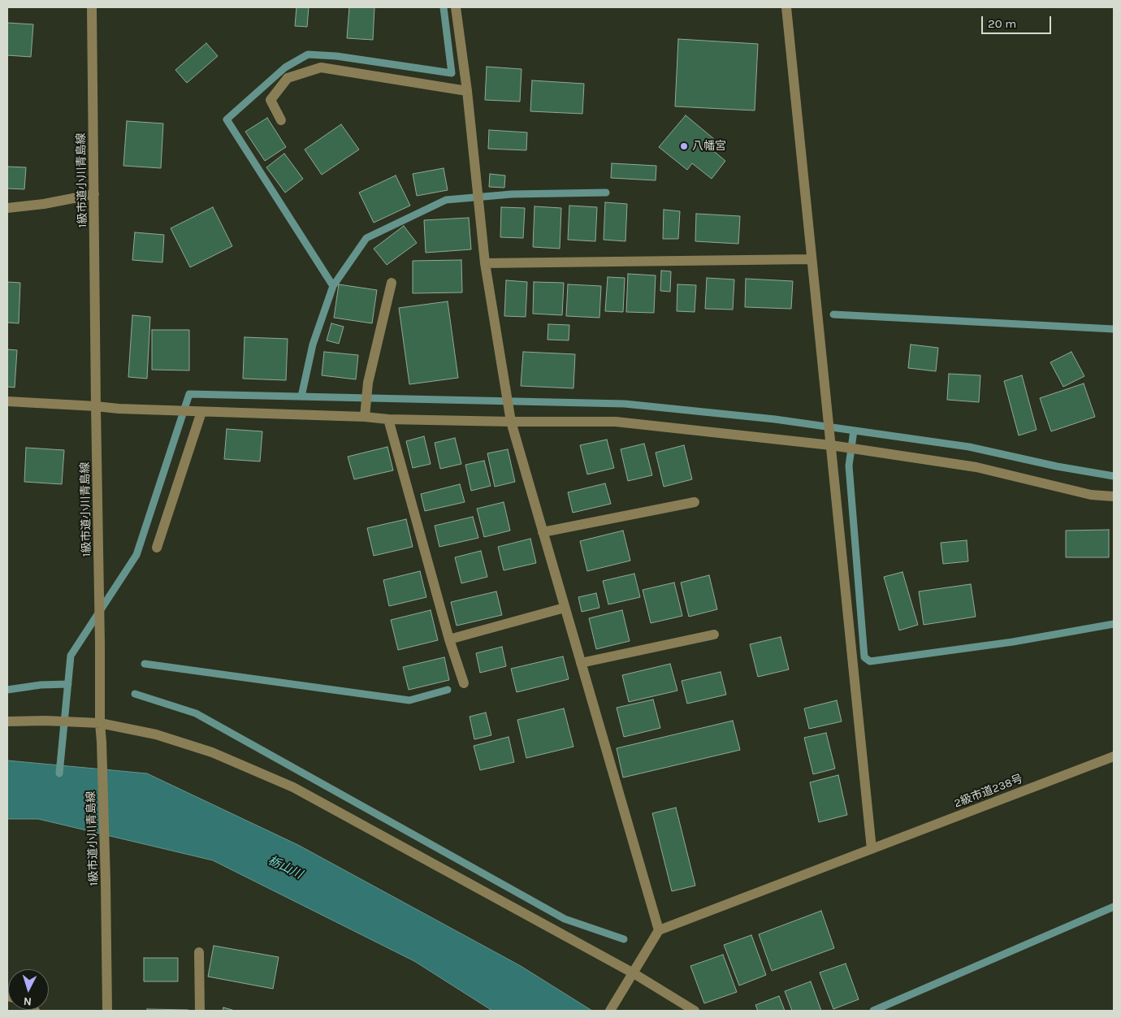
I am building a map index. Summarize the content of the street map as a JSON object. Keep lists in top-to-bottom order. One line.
{"streets":{"street":["1級市道小川青島線","2級市道238号"]},"water":["栃山川"],"places":["八幡宮"],"scale_bar":"20 m","north":"bottom"}
